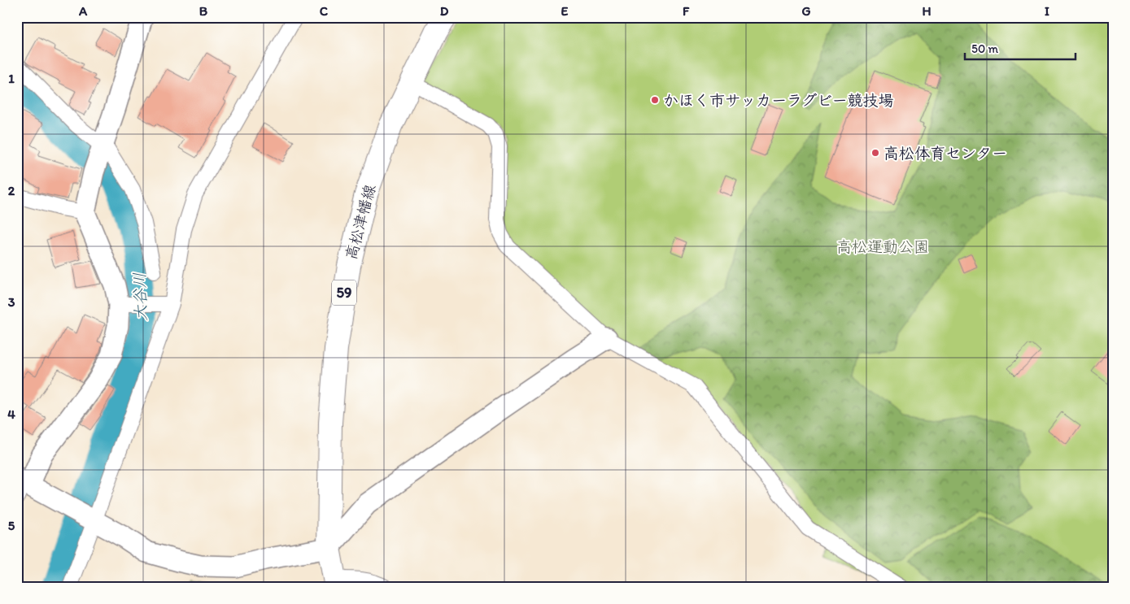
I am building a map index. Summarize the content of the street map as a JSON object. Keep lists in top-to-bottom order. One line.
{"streets":{"main road":["高松津幡線","59"]},"water":["大谷川"],"parks":["高松運動公園"],"places":["かほく市サッカーラグビー競技場","高松体育センター"],"scale_bar":"50 m","grid":{"columns":["A","B","C","D","E","F","G","H","I"],"rows":["1","2","3","4","5"]}}
